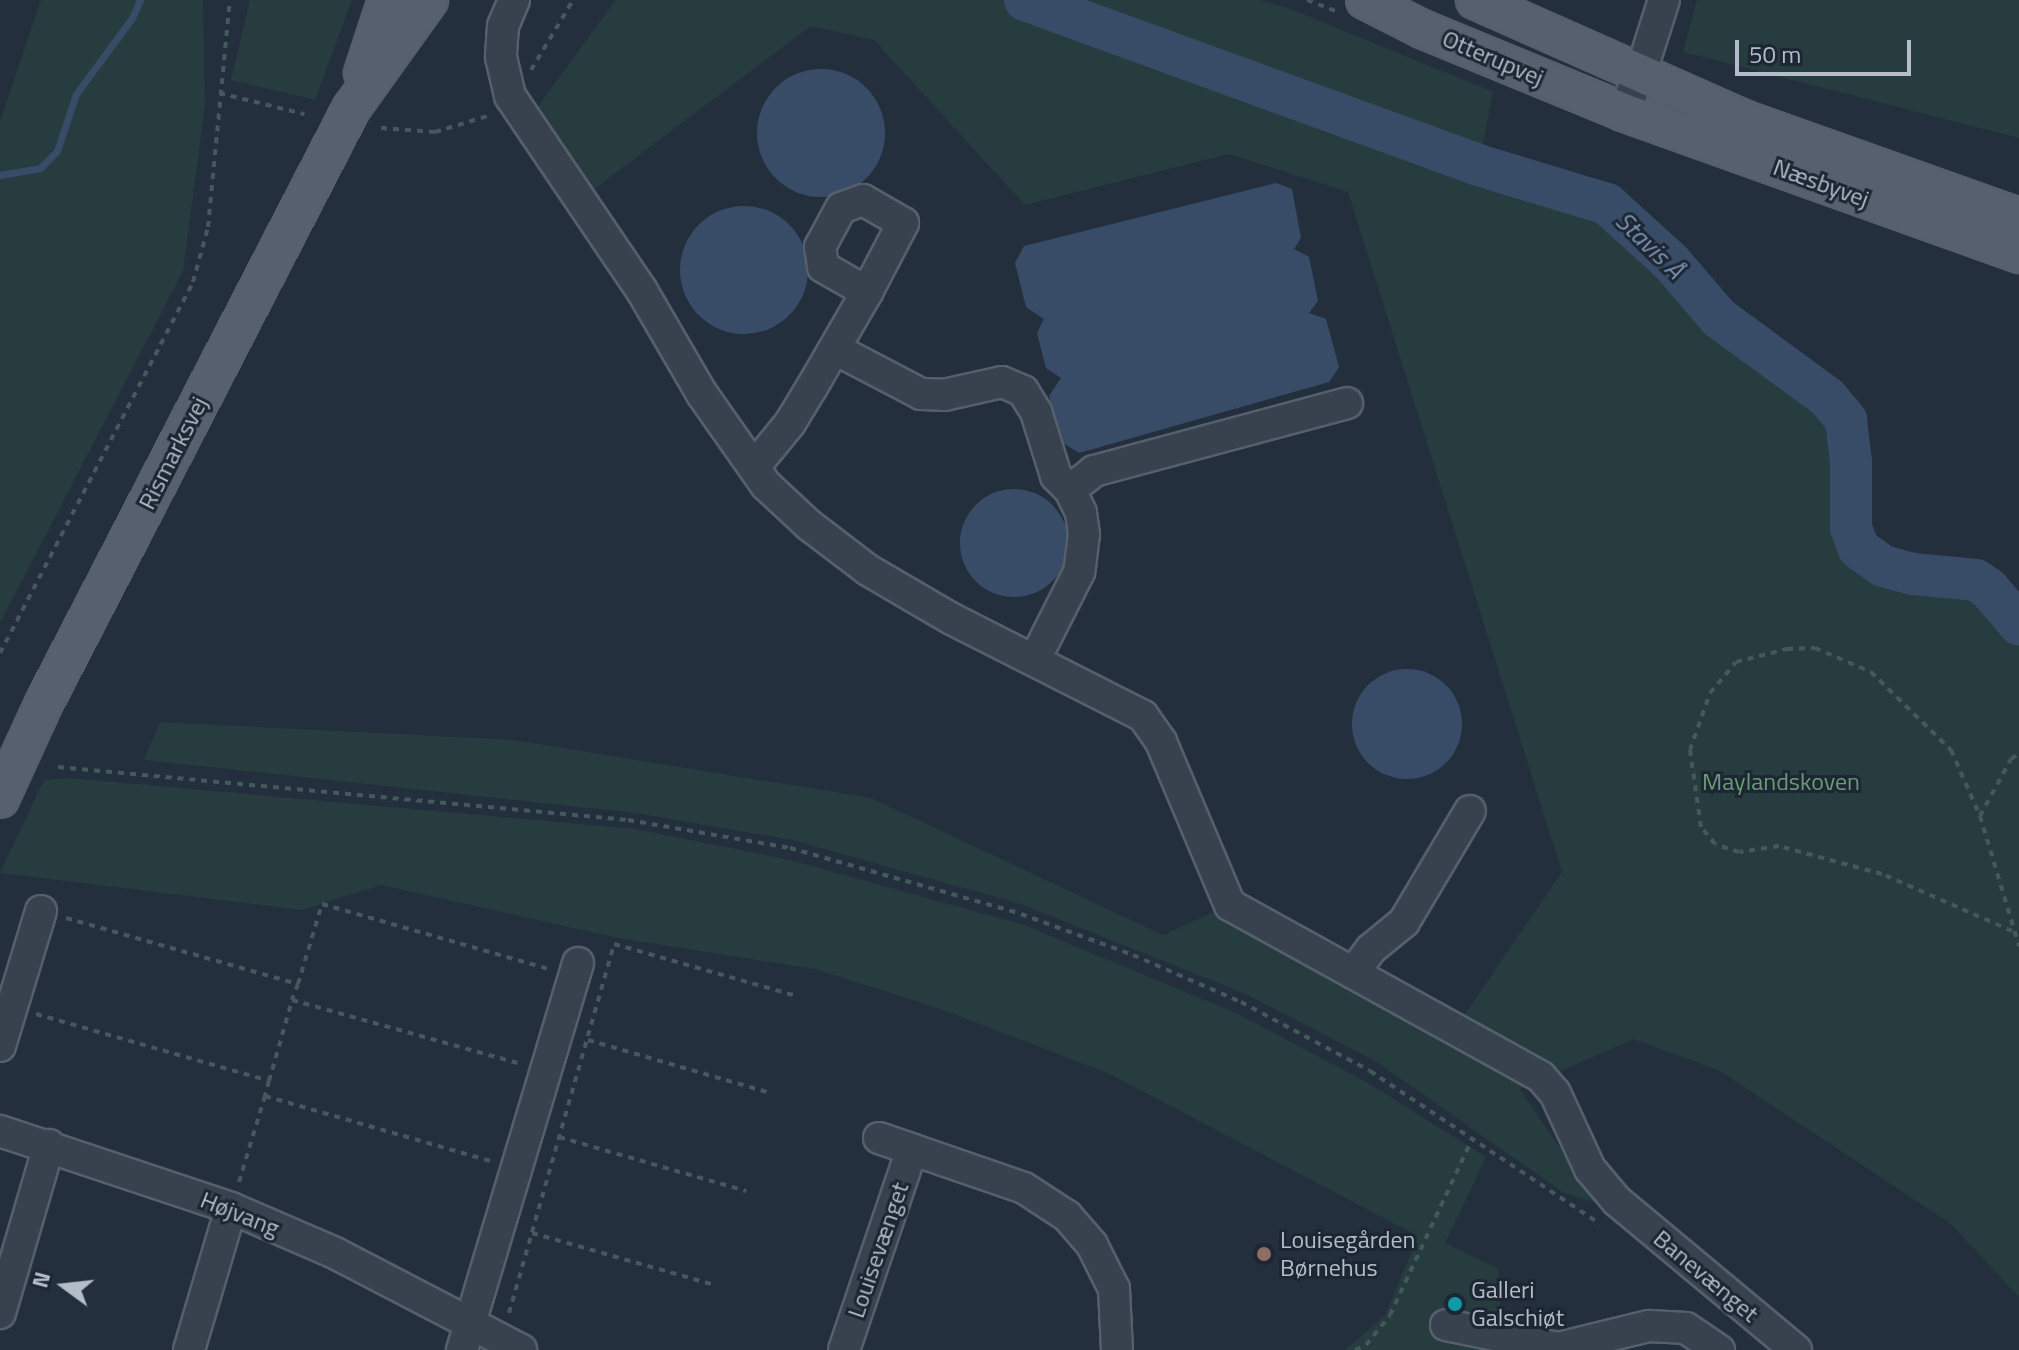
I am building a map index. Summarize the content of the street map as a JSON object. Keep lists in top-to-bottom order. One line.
{"streets":{"main road":["Otterupvej","Næsbyvej","Rismarksvej"],"street":["Højvang","Louisevænget","Banevænget"]},"crossings":[["Otterupvej","Næsbyvej"]],"water":["Stavis Å"],"parks":["Maylandskoven"],"places":["Louisegården Børnehus","Galleri Galschiøt"],"scale_bar":"50 m","north":"left"}
